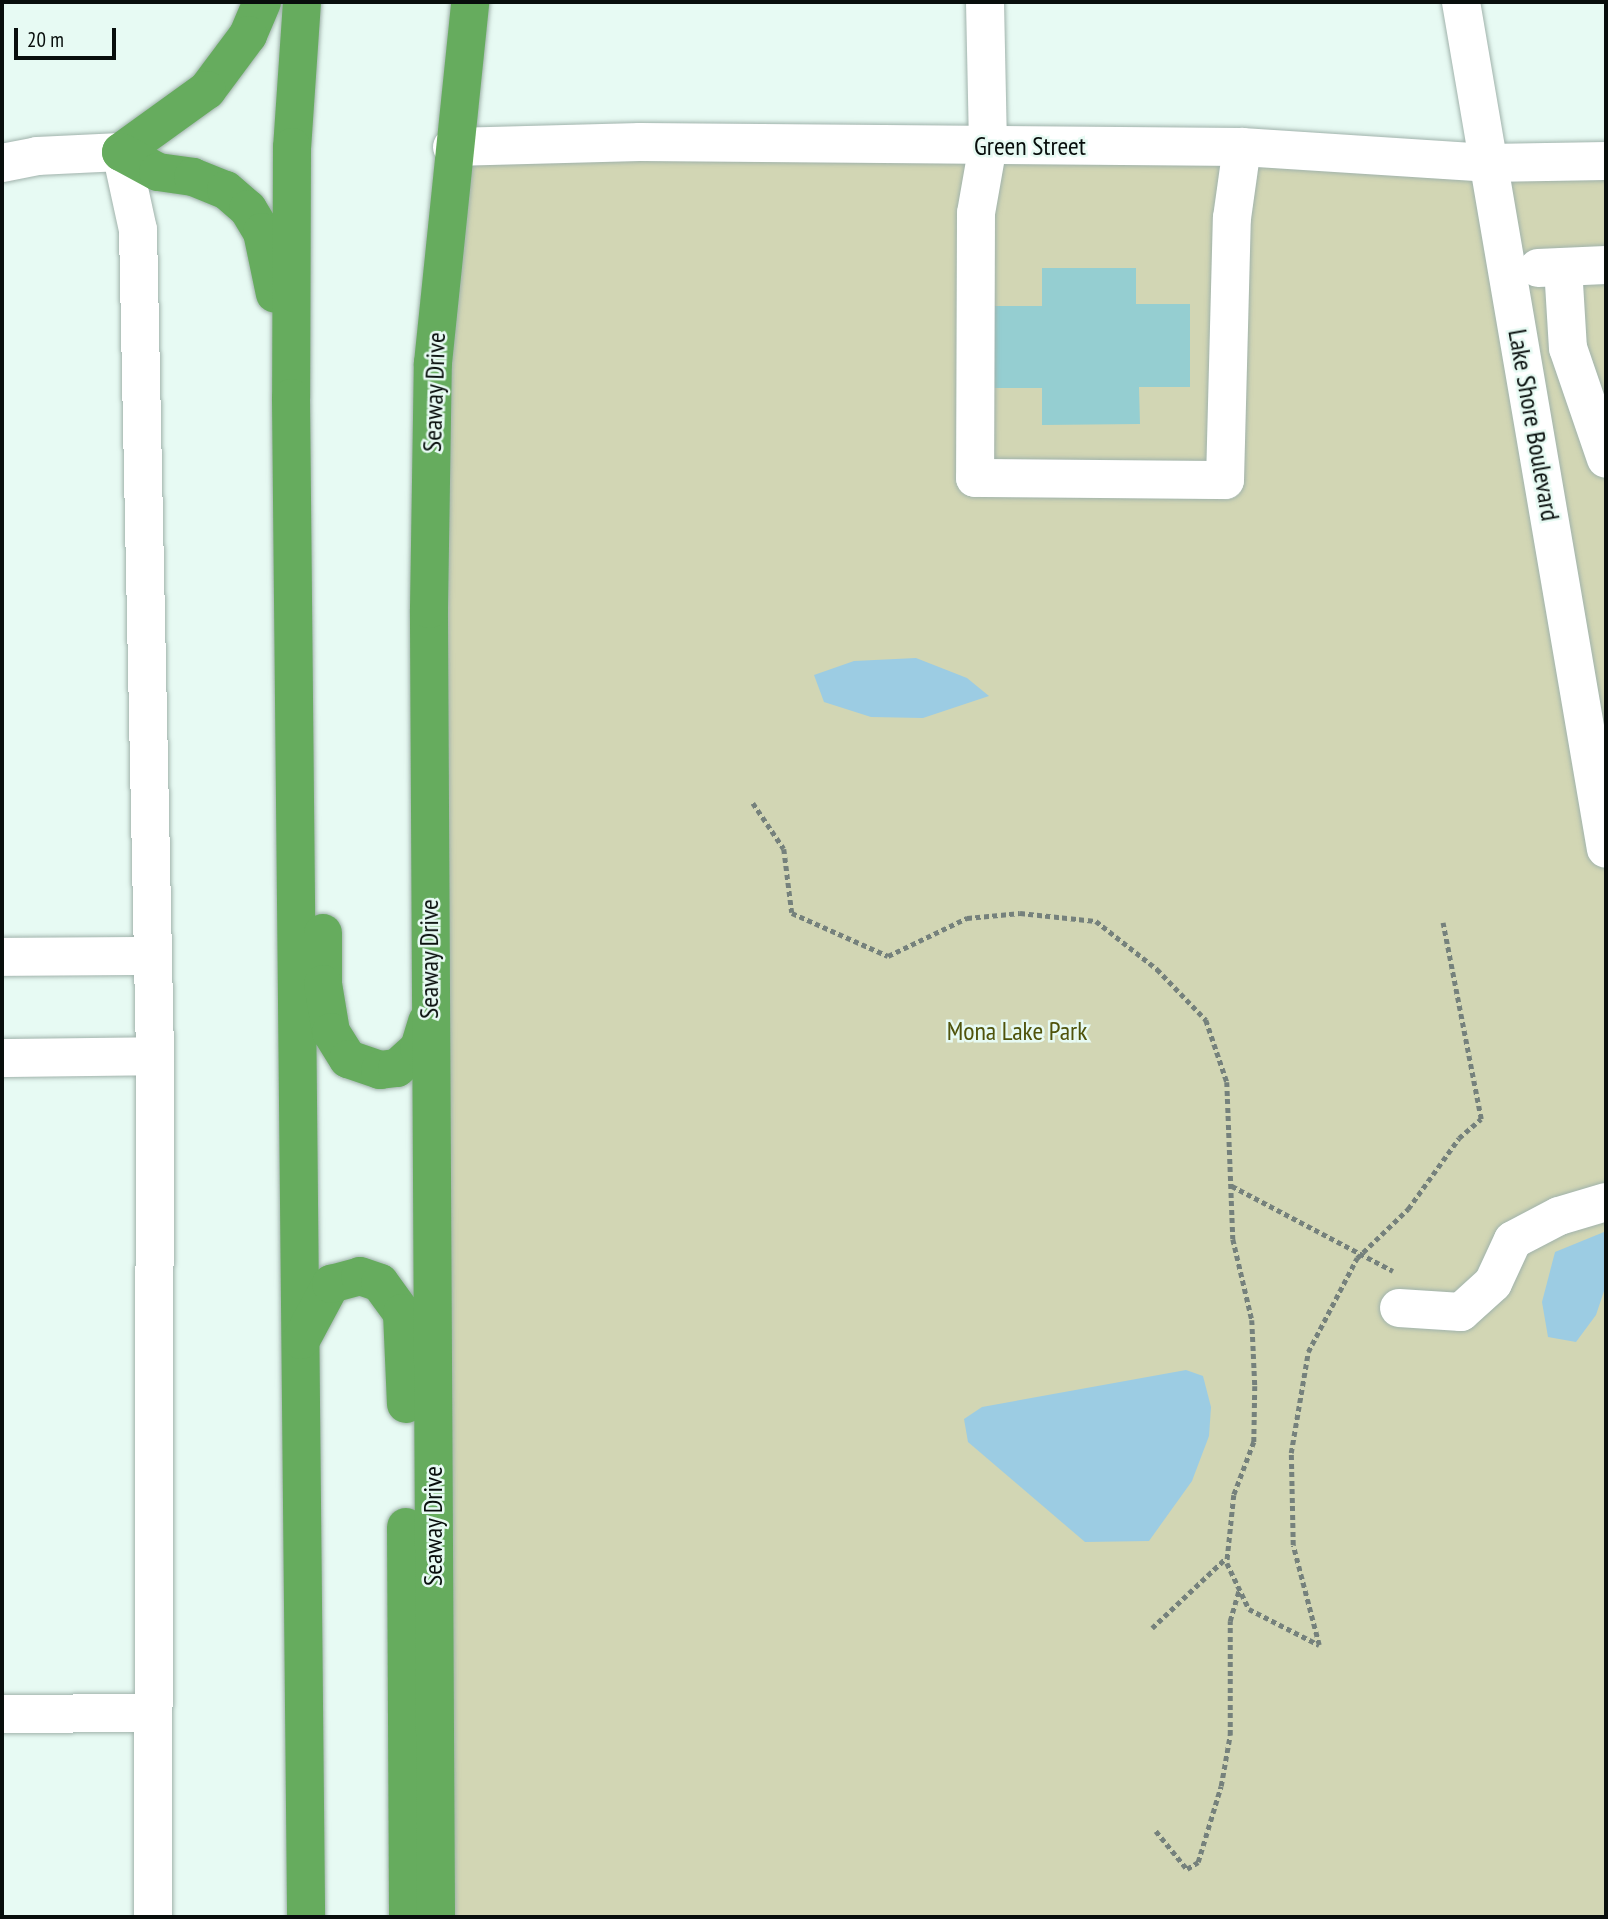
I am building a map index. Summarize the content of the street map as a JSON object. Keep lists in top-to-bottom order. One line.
{"streets":{"highway":["Seaway Drive"],"street":["Green Street","Lake Shore Boulevard"]},"crossings":[["Green Street","Seaway Drive"],["Green Street","Lake Shore Boulevard"]],"parks":["Mona Lake Park"],"scale_bar":"20 m"}
